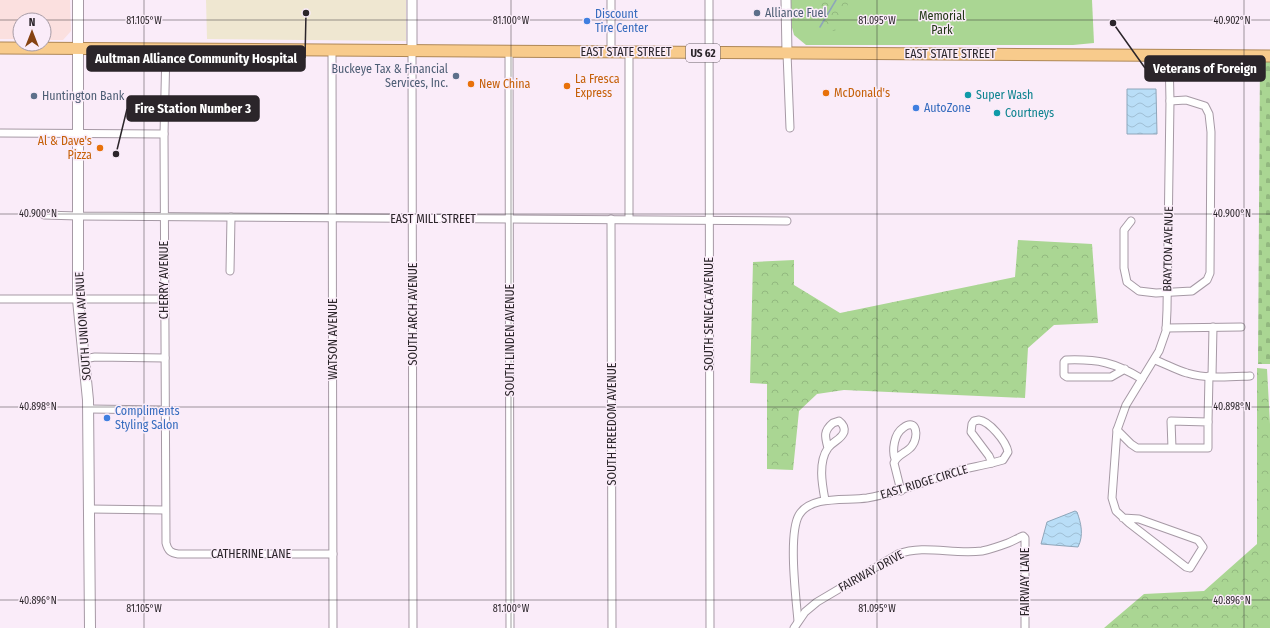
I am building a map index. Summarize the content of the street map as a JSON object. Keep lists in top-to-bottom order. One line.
{"streets":{"highway":["EAST STATE STREET","US 62"],"main road":["SOUTH UNION AVENUE"],"street":["EAST MILL STREET","BRAYTON AVENUE","CHERRY AVENUE","SOUTH ARCH AVENUE","SOUTH SENECA AVENUE","WATSON AVENUE","SOUTH LINDEN AVENUE","SOUTH FREEDOM AVENUE","EAST RIDGE CIRCLE","CATHERINE LANE","FAIRWAY DRIVE","FAIRWAY LANE"]},"crossings":[["EAST STATE STREET","US 62"],["EAST STATE STREET","BRAYTON AVENUE"],["EAST STATE STREET","CHERRY AVENUE"],["EAST STATE STREET","SOUTH ARCH AVENUE"],["EAST STATE STREET","SOUTH SENECA AVENUE"],["EAST STATE STREET","SOUTH UNION AVENUE"],["EAST STATE STREET","WATSON AVENUE"],["EAST STATE STREET","SOUTH LINDEN AVENUE"],["US 62","SOUTH UNION AVENUE"],["EAST MILL STREET","CHERRY AVENUE"],["EAST MILL STREET","SOUTH ARCH AVENUE"],["EAST MILL STREET","SOUTH SENECA AVENUE"],["EAST MILL STREET","SOUTH UNION AVENUE"],["EAST MILL STREET","WATSON AVENUE"],["EAST MILL STREET","SOUTH LINDEN AVENUE"],["EAST MILL STREET","SOUTH FREEDOM AVENUE"],["CHERRY AVENUE","CATHERINE LANE"],["WATSON AVENUE","CATHERINE LANE"],["EAST RIDGE CIRCLE","FAIRWAY DRIVE"],["FAIRWAY DRIVE","FAIRWAY LANE"]],"parks":["Memorial Park"],"places":["Aultman Alliance Community Hospital","Alliance Fuel","Discount Tire Center","Veterans of Foreign","Buckeye Tax & Financial Services, Inc.","New China","La Fresca Express","McDonald's","Super Wash","Huntington Bank","AutoZone","Courtneys","Al & Dave's Pizza","Fire Station Number 3","Compliments Styling Salon"],"north":"top","coordinates":["81.105°W","81.100°W","81.095°W","40.902°N","40.900°N","40.898°N","40.896°N"]}
